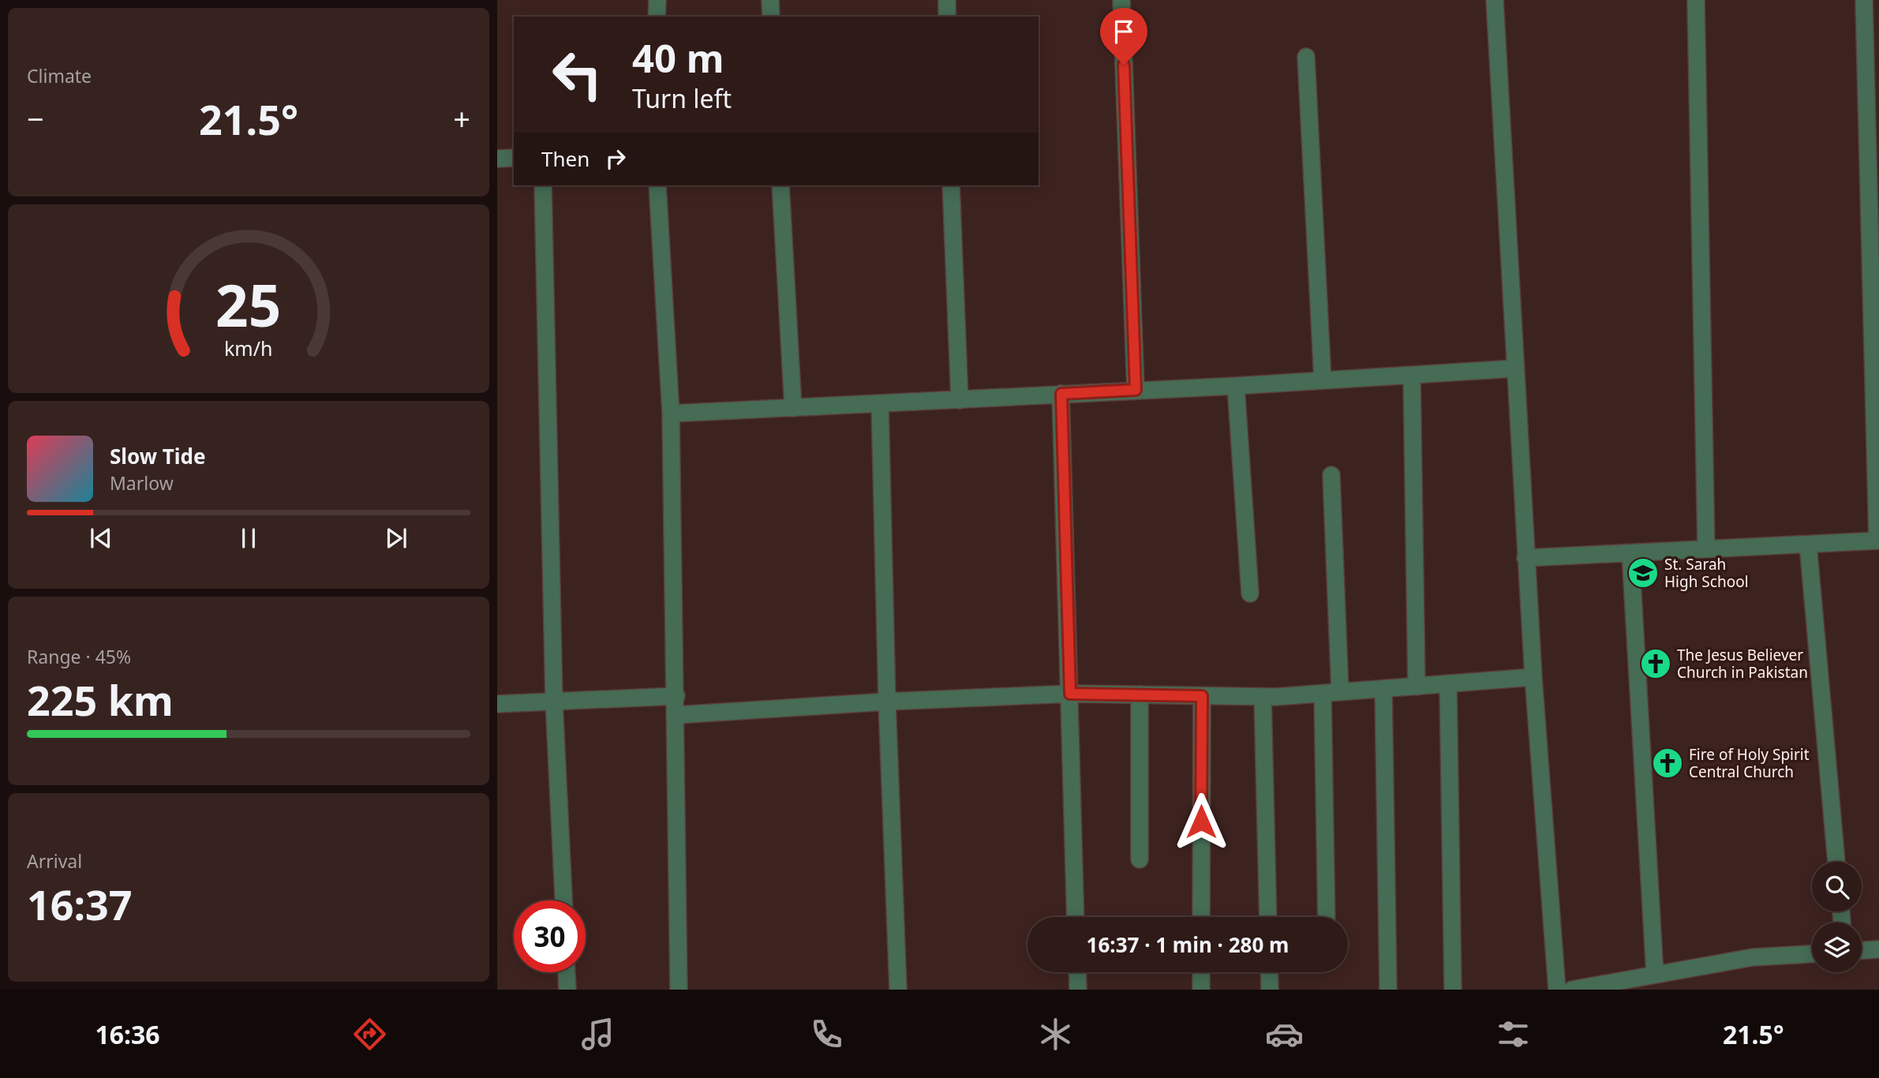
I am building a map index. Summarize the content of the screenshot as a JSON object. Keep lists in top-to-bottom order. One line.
{"places":{"school or university":["St. Sarah High School"],"church":["The Jesus Believer Church in Pakistan","Fire of Holy Spirit Central Church"]},"page":{"tile":["Climate",["Range · 45%","225 km"],["Arrival","16:37"]],"turn":["40 m","Turn left"],"heat":["−","21.5°","+"],"then":"Then","song":["Slow Tide","Marlow"],"limit":"30","trip":"16:37 · 1 min · 280 m","tabs":["16:36","21.5°"],"gauge":["25","km/h"]}}
